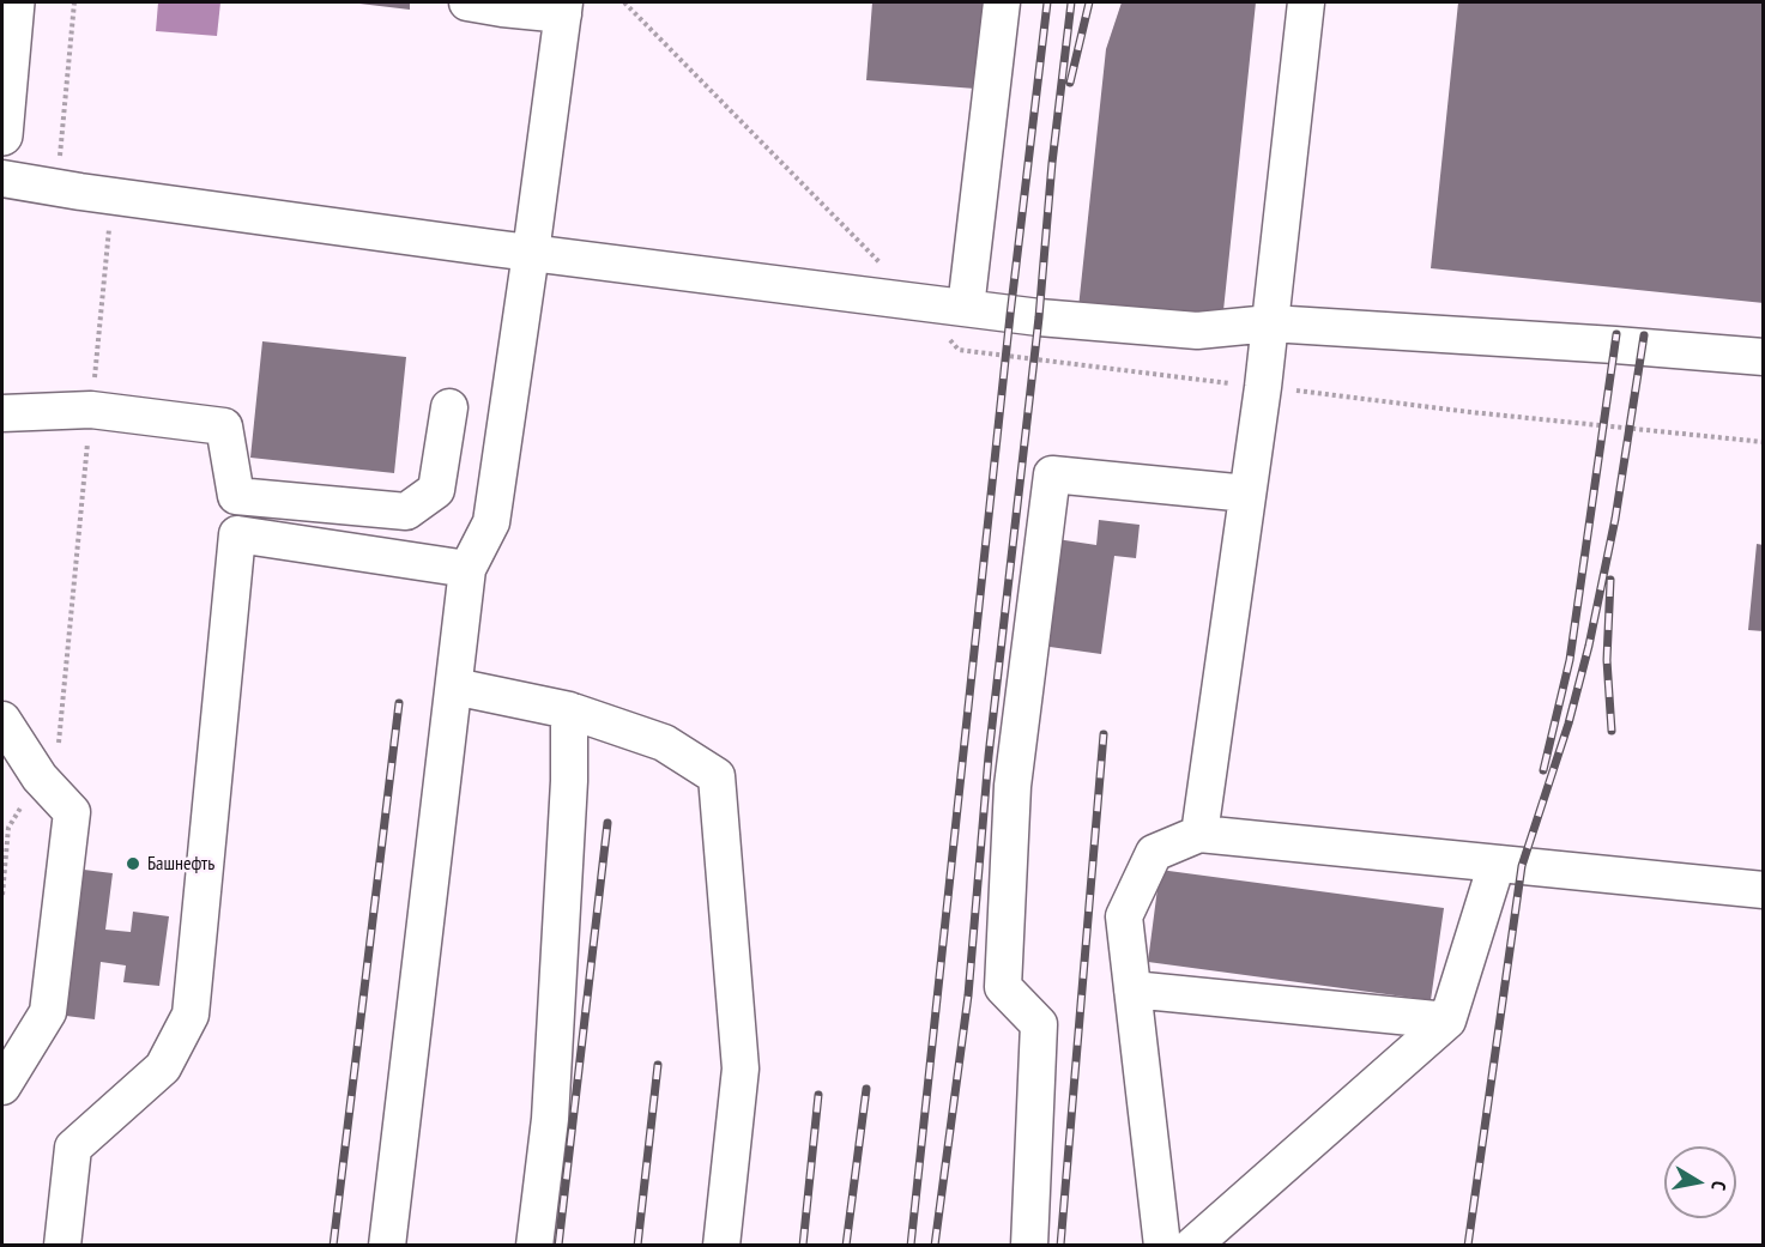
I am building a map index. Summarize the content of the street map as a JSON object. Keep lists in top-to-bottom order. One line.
{"places":["Башнефть"],"north":"right"}
